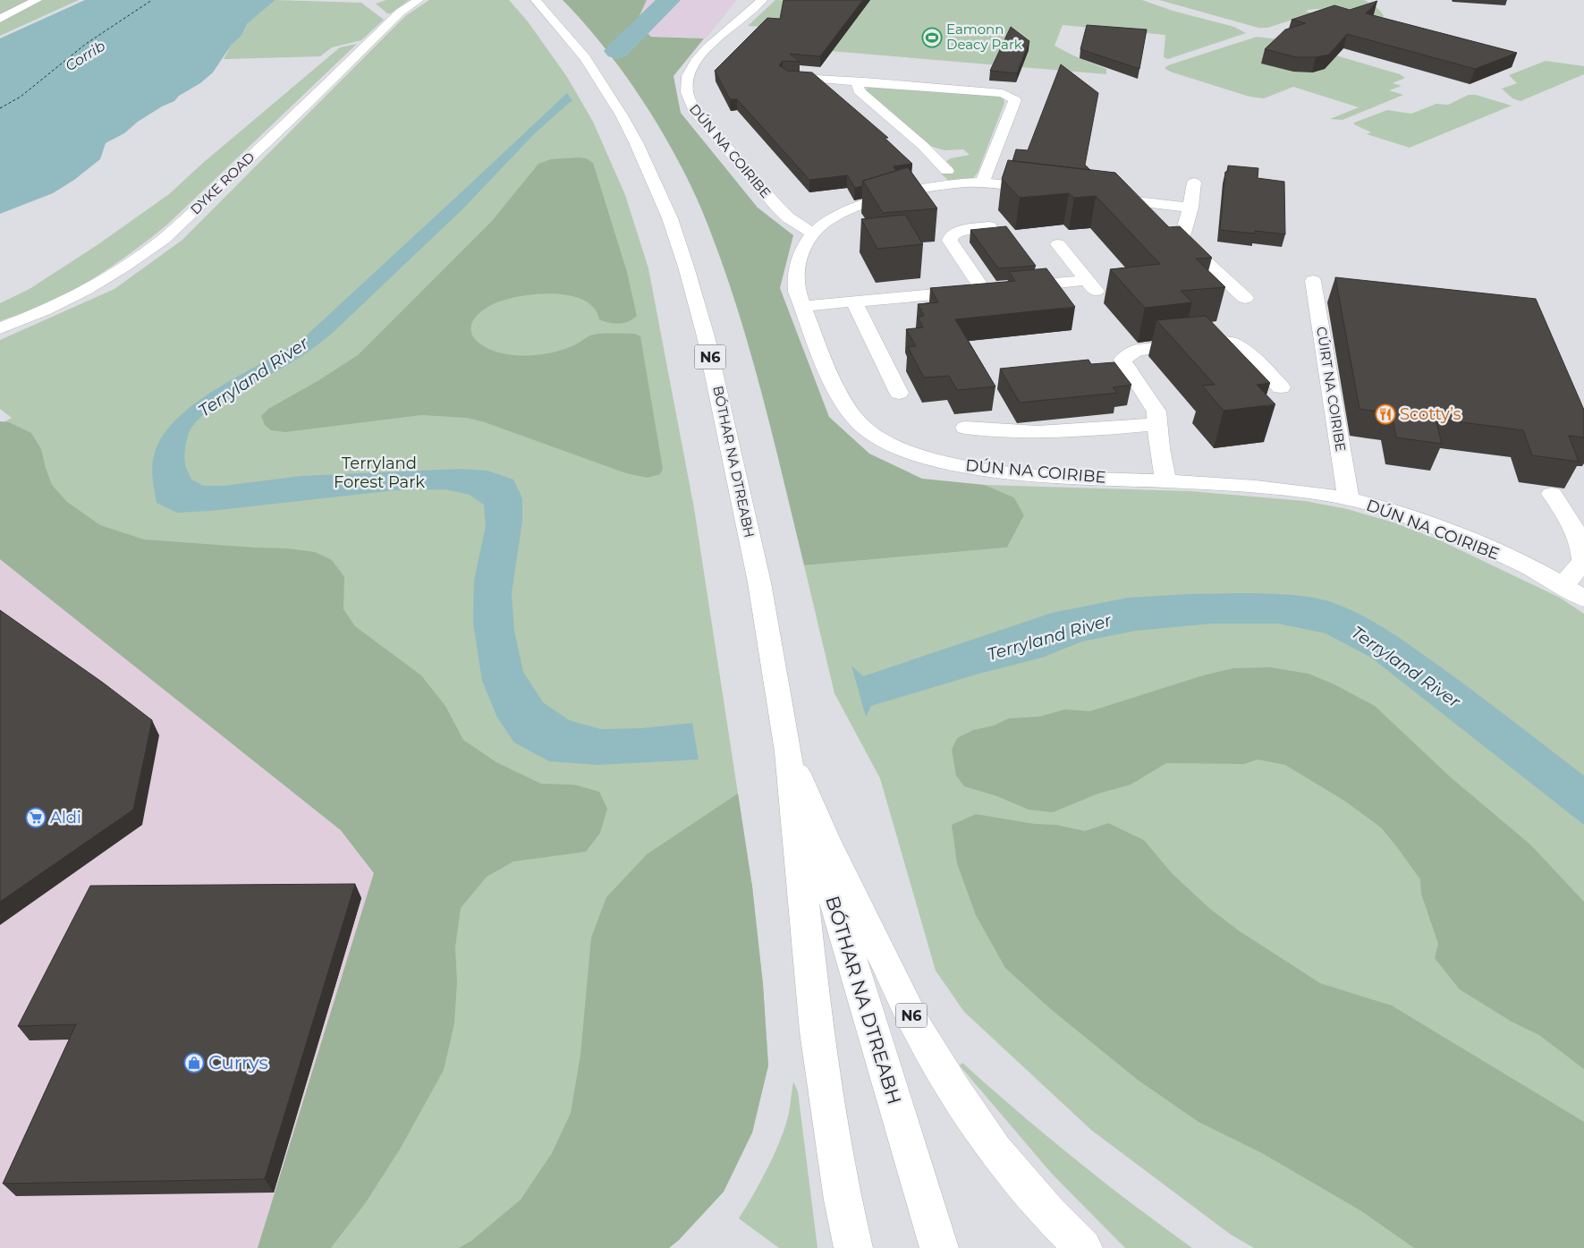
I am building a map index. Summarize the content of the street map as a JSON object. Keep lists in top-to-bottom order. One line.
{"streets":{"main road":["DÚN NA COIRIBE","DYKE ROAD","N6","CÚIRT NA COIRIBE","BÓTHAR NA DTREABH"]},"crossings":[["DÚN NA COIRIBE","CÚIRT NA COIRIBE"],["N6","BÓTHAR NA DTREABH"]],"water":["Corrib","Terryland River"],"parks":["Terryland Forest Park"],"places":{"sports":["Eamonn Deacy Park"],"restaurant":["Scotty’s"],"supermarket":["Aldi"],"shop":["Currys"]}}
